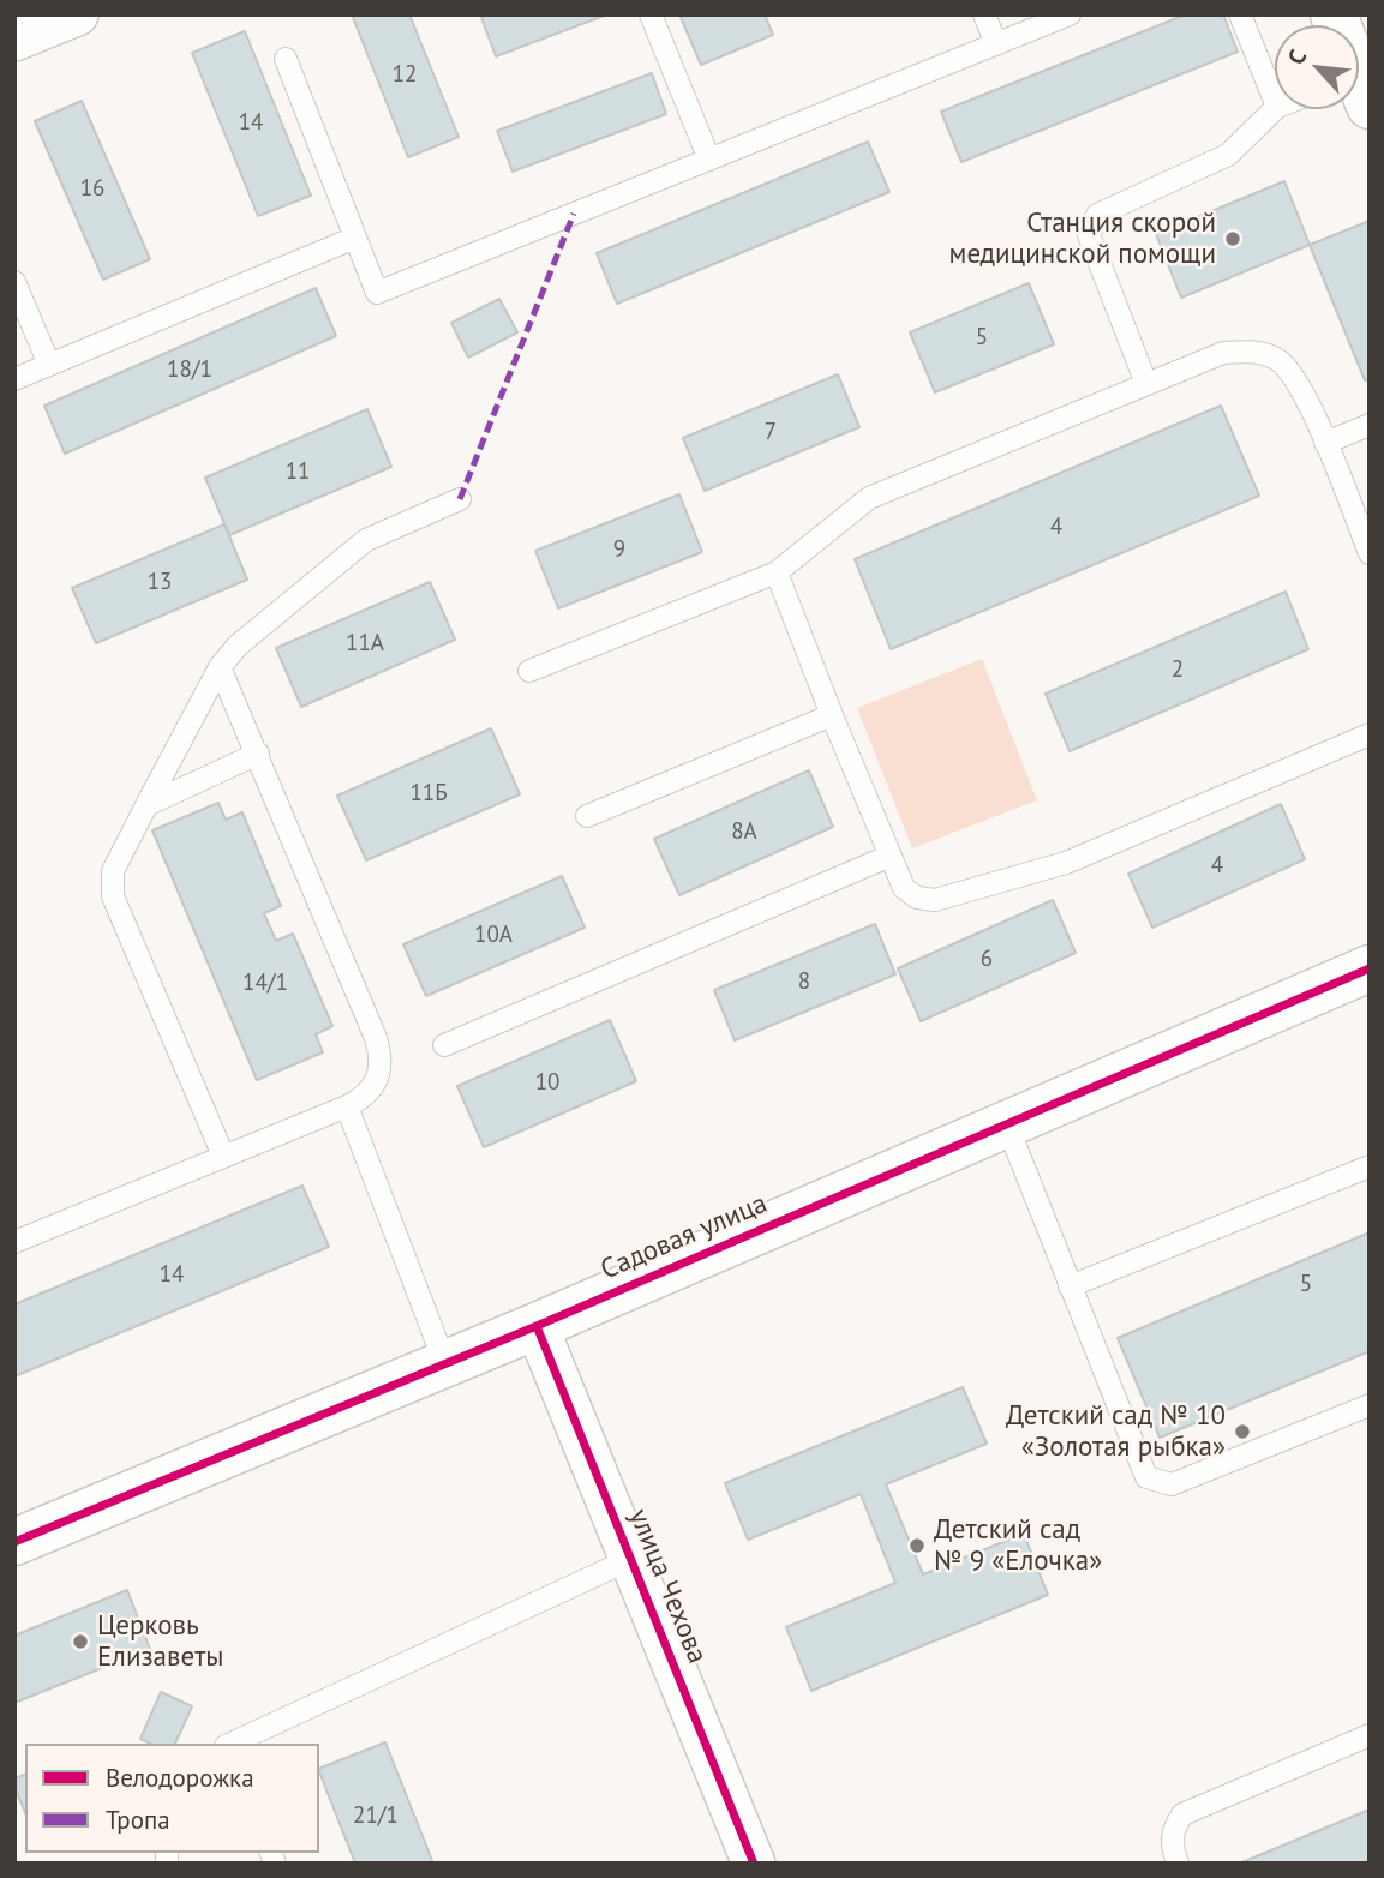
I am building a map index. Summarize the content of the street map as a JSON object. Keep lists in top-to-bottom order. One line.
{"streets":{"street":["Садовая улица","улица Чехова"]},"crossings":[["Садовая улица","улица Чехова"]],"places":["Станция скорой медицинской помощи","Детский сад № 10 «Золотая рыбка»","Детский сад № 9 «Елочка»","Церковь Елизаветы"],"house_numbers":["12","14","16","5","18/1","7","11","4","9","13","11А","2","11Б","8А","4","10А","6","8","14/1","10","14","5","21/1"],"legend":["Велодорожка","Тропа"],"north":"top left"}
